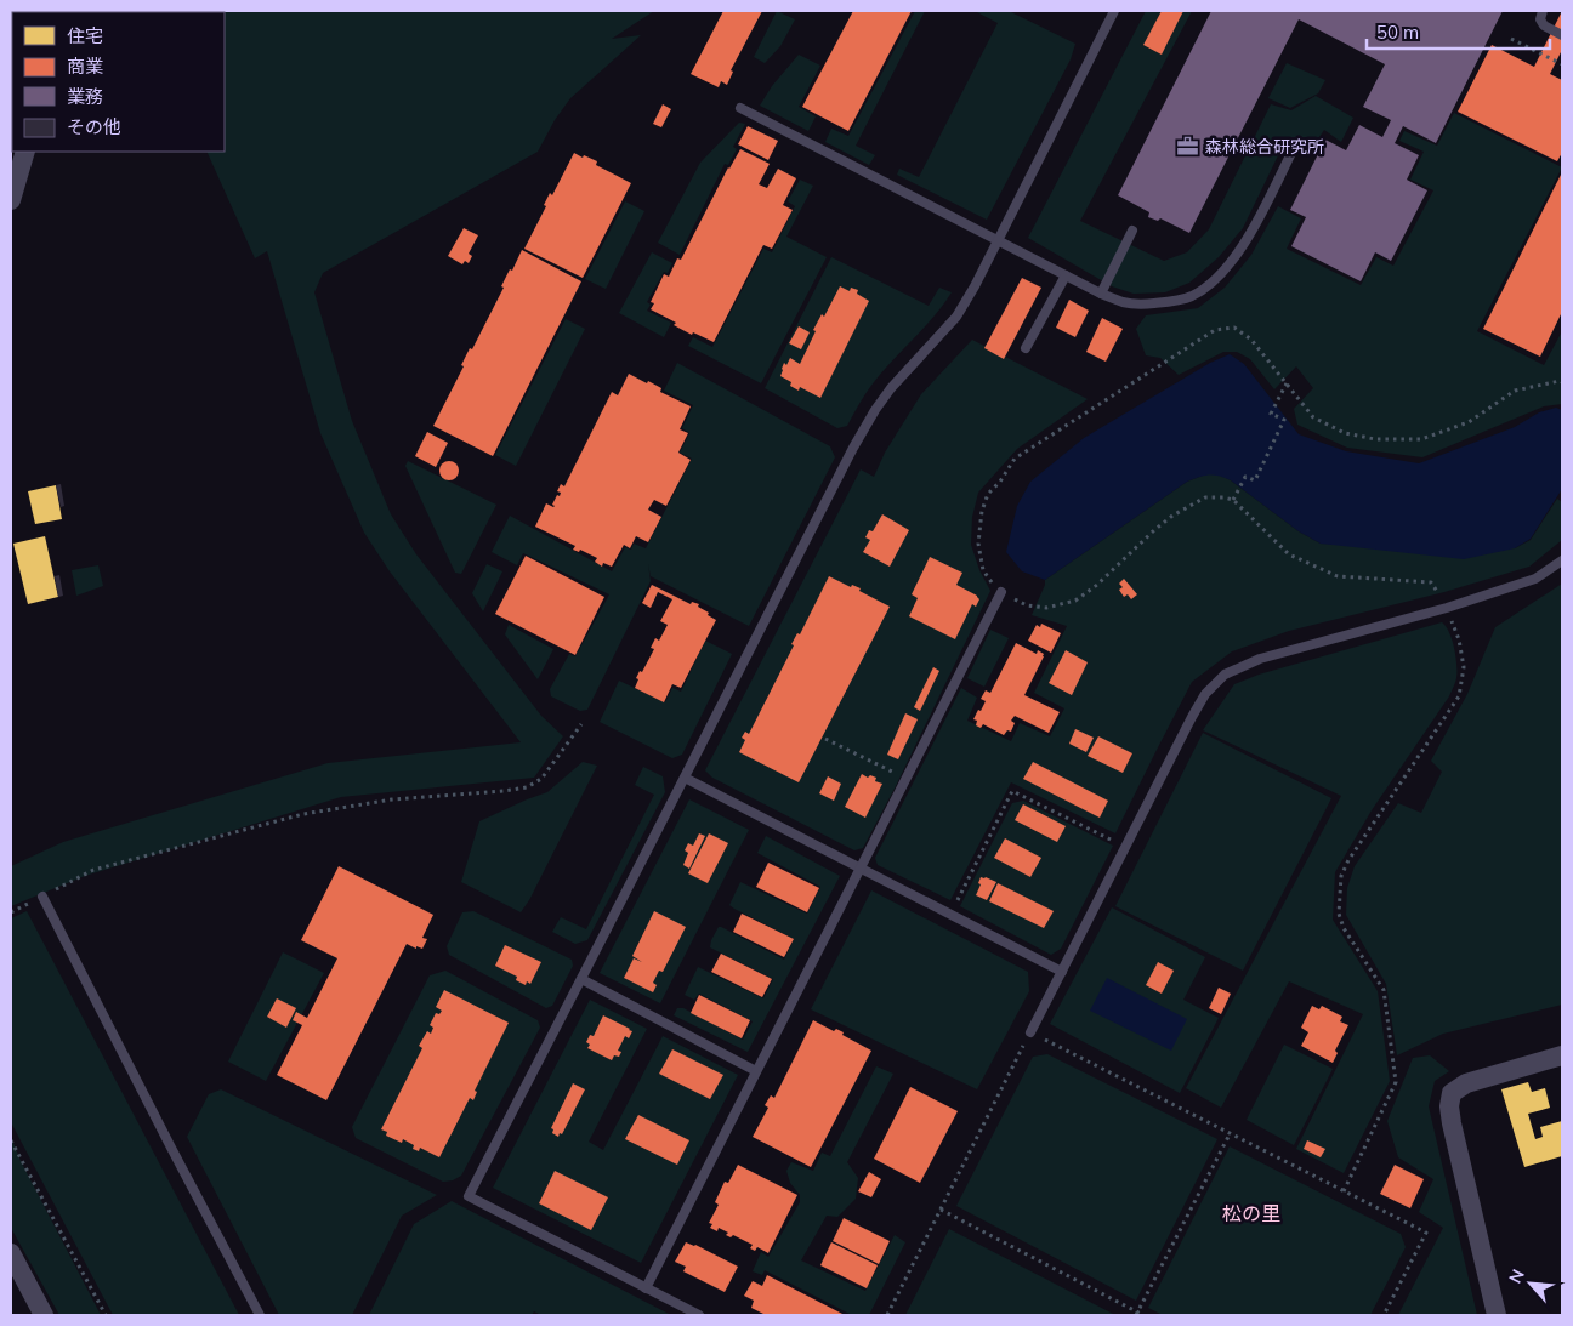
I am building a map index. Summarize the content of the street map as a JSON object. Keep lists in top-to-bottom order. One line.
{"districts":["松の里"],"places":{"office":["森林総合研究所"]},"legend":["住宅","商業","業務","その他"],"scale_bar":"50 m","north":"top left"}
